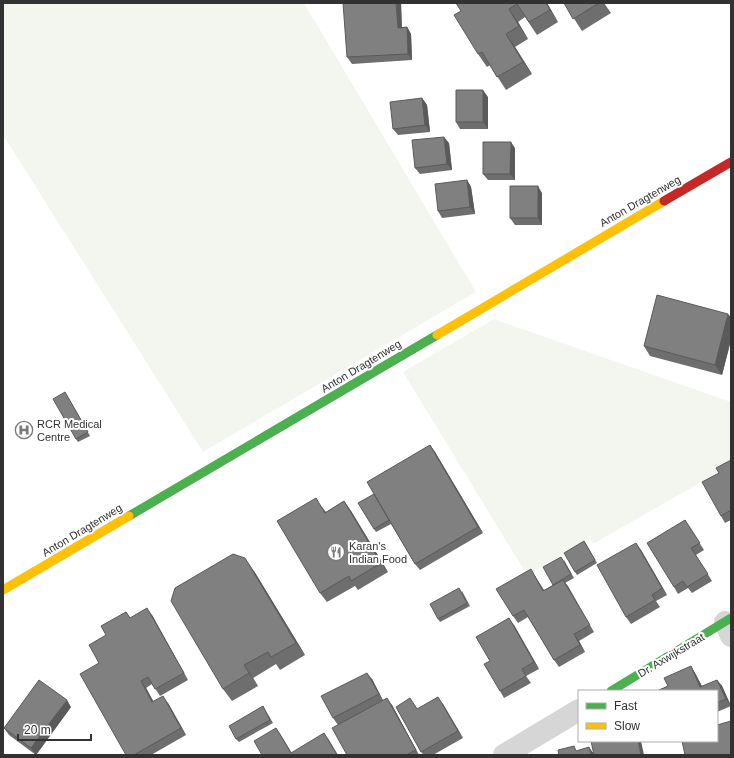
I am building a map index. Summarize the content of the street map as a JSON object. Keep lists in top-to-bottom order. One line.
{"streets":{"main road":["Anton Dragtenweg","Dr. Axwijkstraat"]},"places":{"hospital":["RCR Medical Centre"],"restaurant":["Karan's Indian Food"]},"legend":["Fast","Slow"],"scale_bar":"20 m"}
